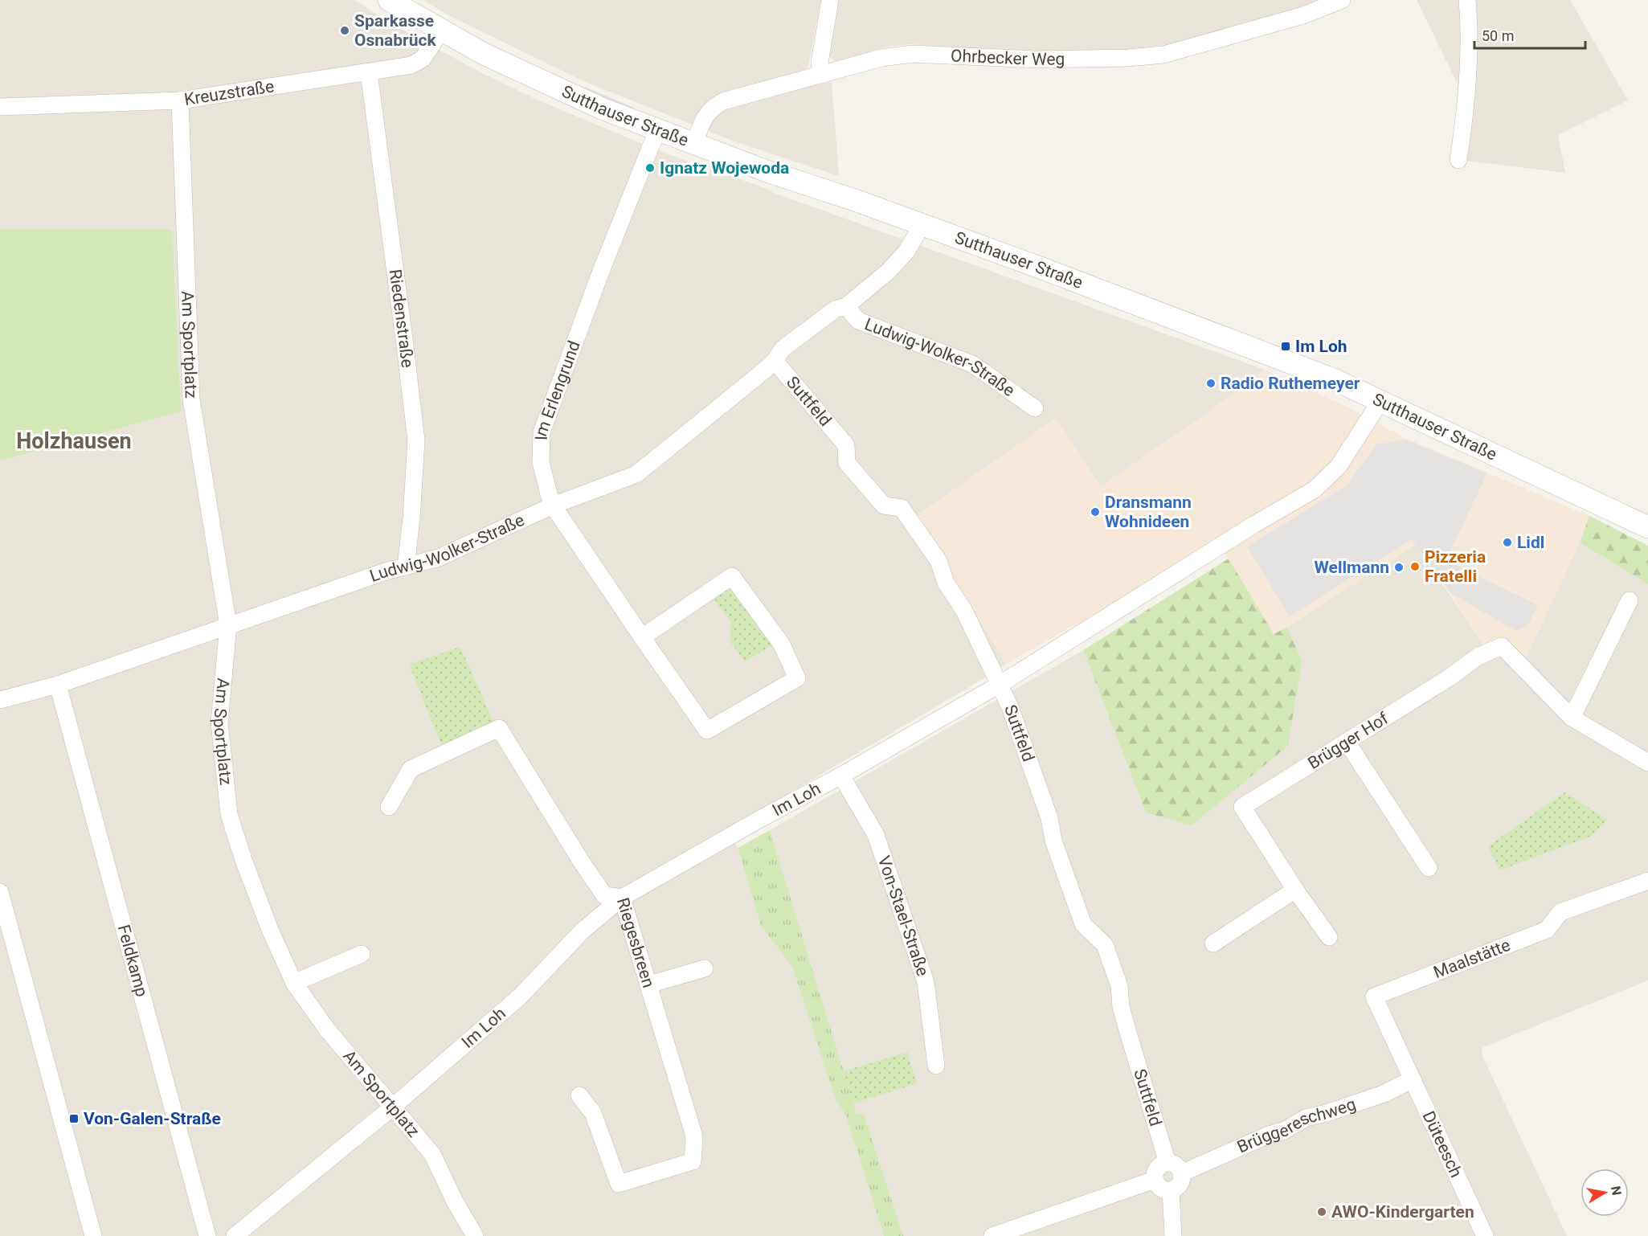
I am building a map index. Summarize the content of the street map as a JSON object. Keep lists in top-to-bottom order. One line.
{"streets":{"street":["Ohrbecker Weg","Kreuzstraße","Sutthauser Straße","Riedenstraße","Am Sportplatz","Ludwig-Wolker-Straße","Im Erlengrund","Suttfeld","Brügger Hof","Im Loh","Von-Stael-Straße","Riegesbreen","Maalstätte","Feldkamp","Brüggereschweg","Düteesch"]},"crossings":[["Ohrbecker Weg","Sutthauser Straße"],["Kreuzstraße","Sutthauser Straße"],["Kreuzstraße","Riedenstraße"],["Kreuzstraße","Am Sportplatz"],["Sutthauser Straße","Ludwig-Wolker-Straße"],["Sutthauser Straße","Im Erlengrund"],["Sutthauser Straße","Im Loh"],["Riedenstraße","Ludwig-Wolker-Straße"],["Am Sportplatz","Ludwig-Wolker-Straße"],["Am Sportplatz","Im Loh"],["Ludwig-Wolker-Straße","Im Erlengrund"],["Ludwig-Wolker-Straße","Suttfeld"],["Ludwig-Wolker-Straße","Feldkamp"],["Suttfeld","Im Loh"],["Suttfeld","Brüggereschweg"],["Im Loh","Von-Stael-Straße"],["Im Loh","Riegesbreen"],["Maalstätte","Brüggereschweg"],["Maalstätte","Düteesch"],["Brüggereschweg","Düteesch"]],"districts":["Holzhausen"],"places":{"other":["Sparkasse Osnabrück","Ignatz Wojewoda","Radio Ruthemeyer","Dransmann Wohnideen","Lidl","Pizzeria Fratelli","Wellmann","AWO-Kindergarten"],"transit":["Im Loh","Von-Galen-Straße"]},"scale_bar":"50 m","north":"right"}
